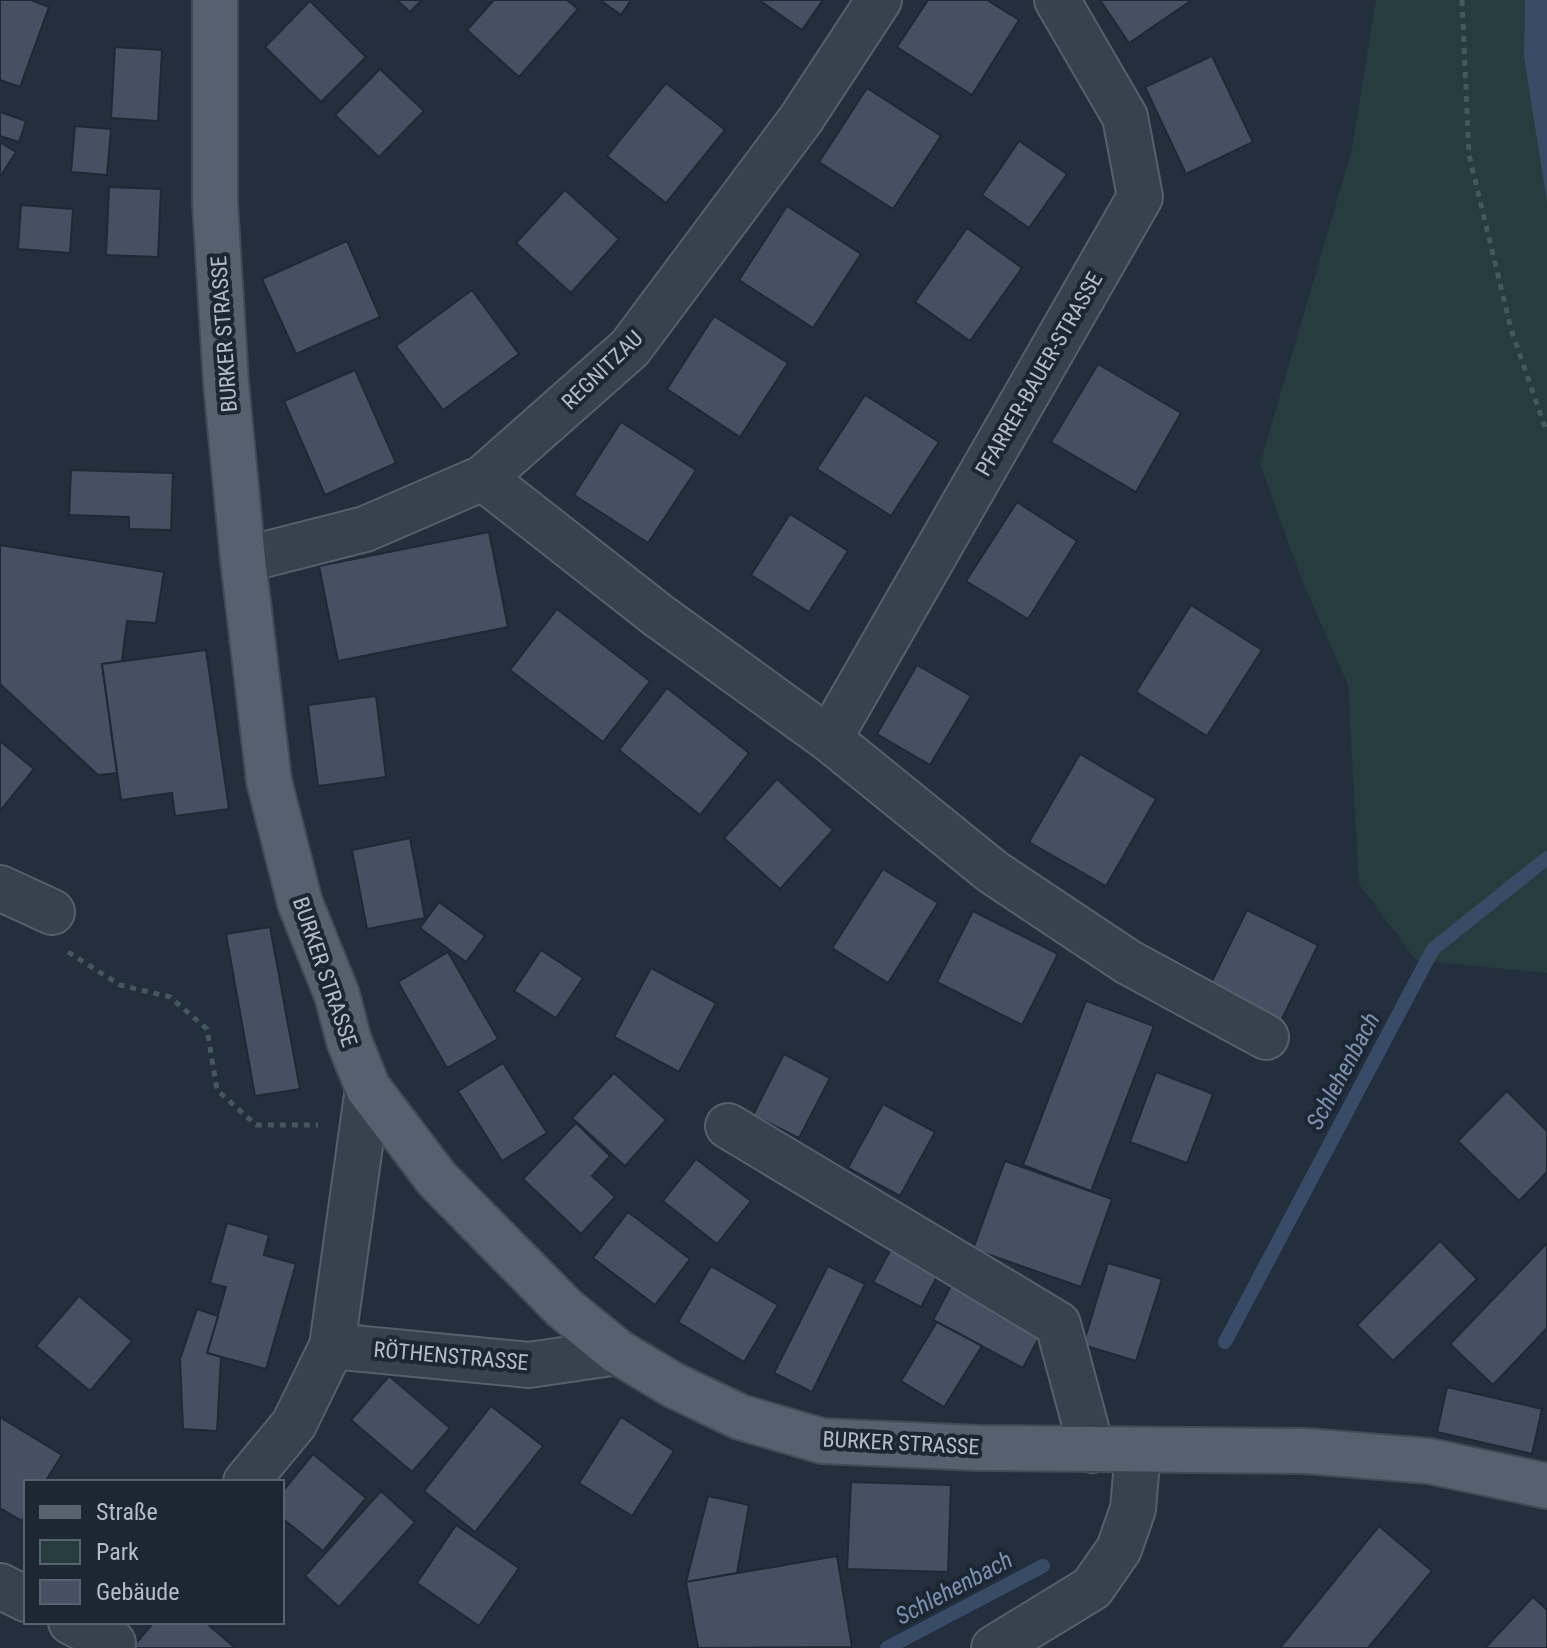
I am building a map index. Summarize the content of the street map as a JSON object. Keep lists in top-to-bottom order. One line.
{"streets":{"main road":["BURKER STRASSE"],"street":["REGNITZAU","PFARRER-BAUER-STRASSE","RÖTHENSTRASSE"]},"crossings":[["BURKER STRASSE","REGNITZAU"],["BURKER STRASSE","RÖTHENSTRASSE"]],"water":["Schlehenbach"],"legend":["Straße","Park","Gebäude"]}
